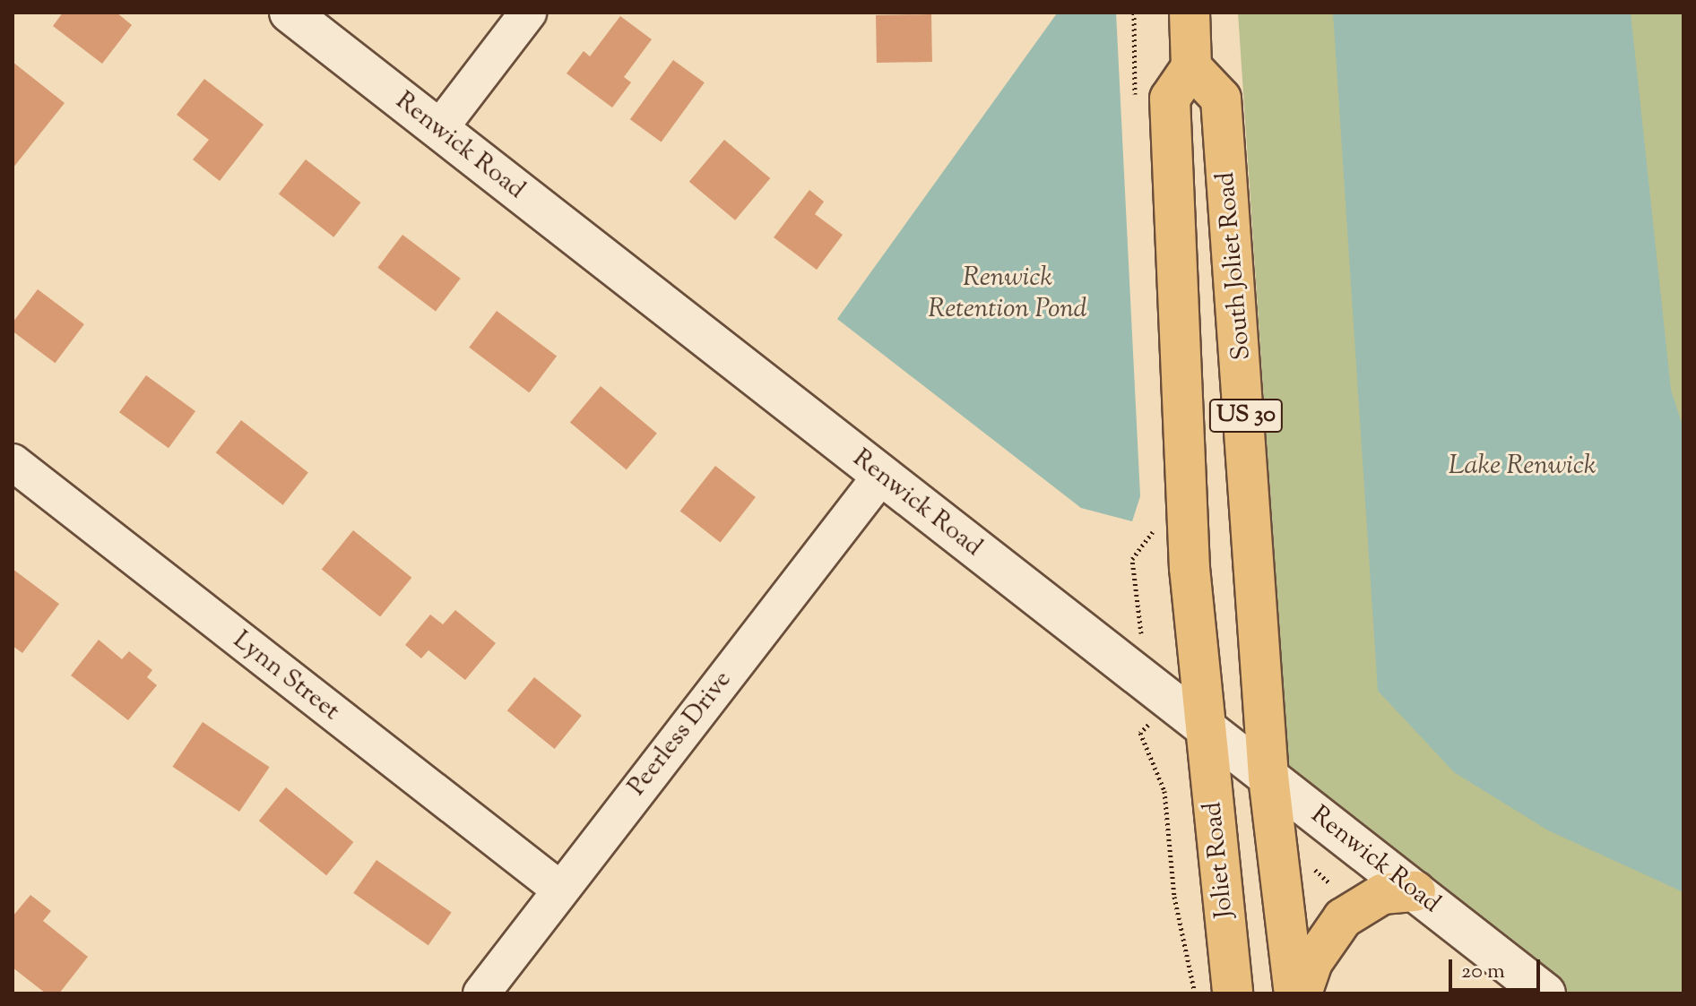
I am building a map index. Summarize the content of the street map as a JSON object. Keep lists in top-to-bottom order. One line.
{"streets":{"main road":["South Joliet Road","US 30","Joliet Road"],"street":["Renwick Road","Lynn Street","Peerless Drive"]},"crossings":[["Renwick Road","South Joliet Road"],["Renwick Road","US 30"],["Renwick Road","Peerless Drive"],["Renwick Road","Joliet Road"],["South Joliet Road","US 30"],["US 30","Joliet Road"],["Lynn Street","Peerless Drive"]],"water":["Renwick Retention Pond","Lake Renwick"],"scale_bar":"20 m"}
